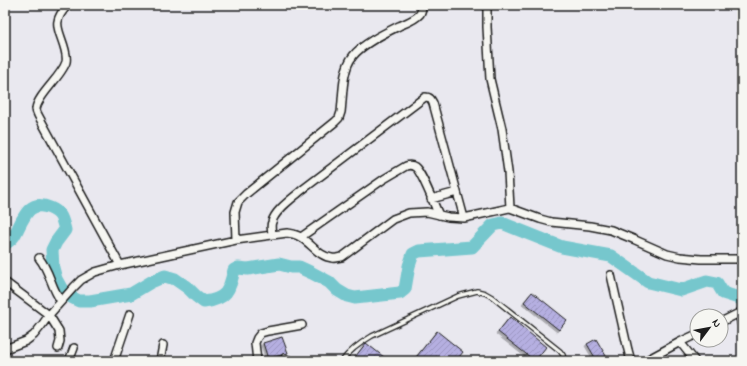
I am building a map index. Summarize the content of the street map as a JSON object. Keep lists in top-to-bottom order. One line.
{"north":"top right"}
